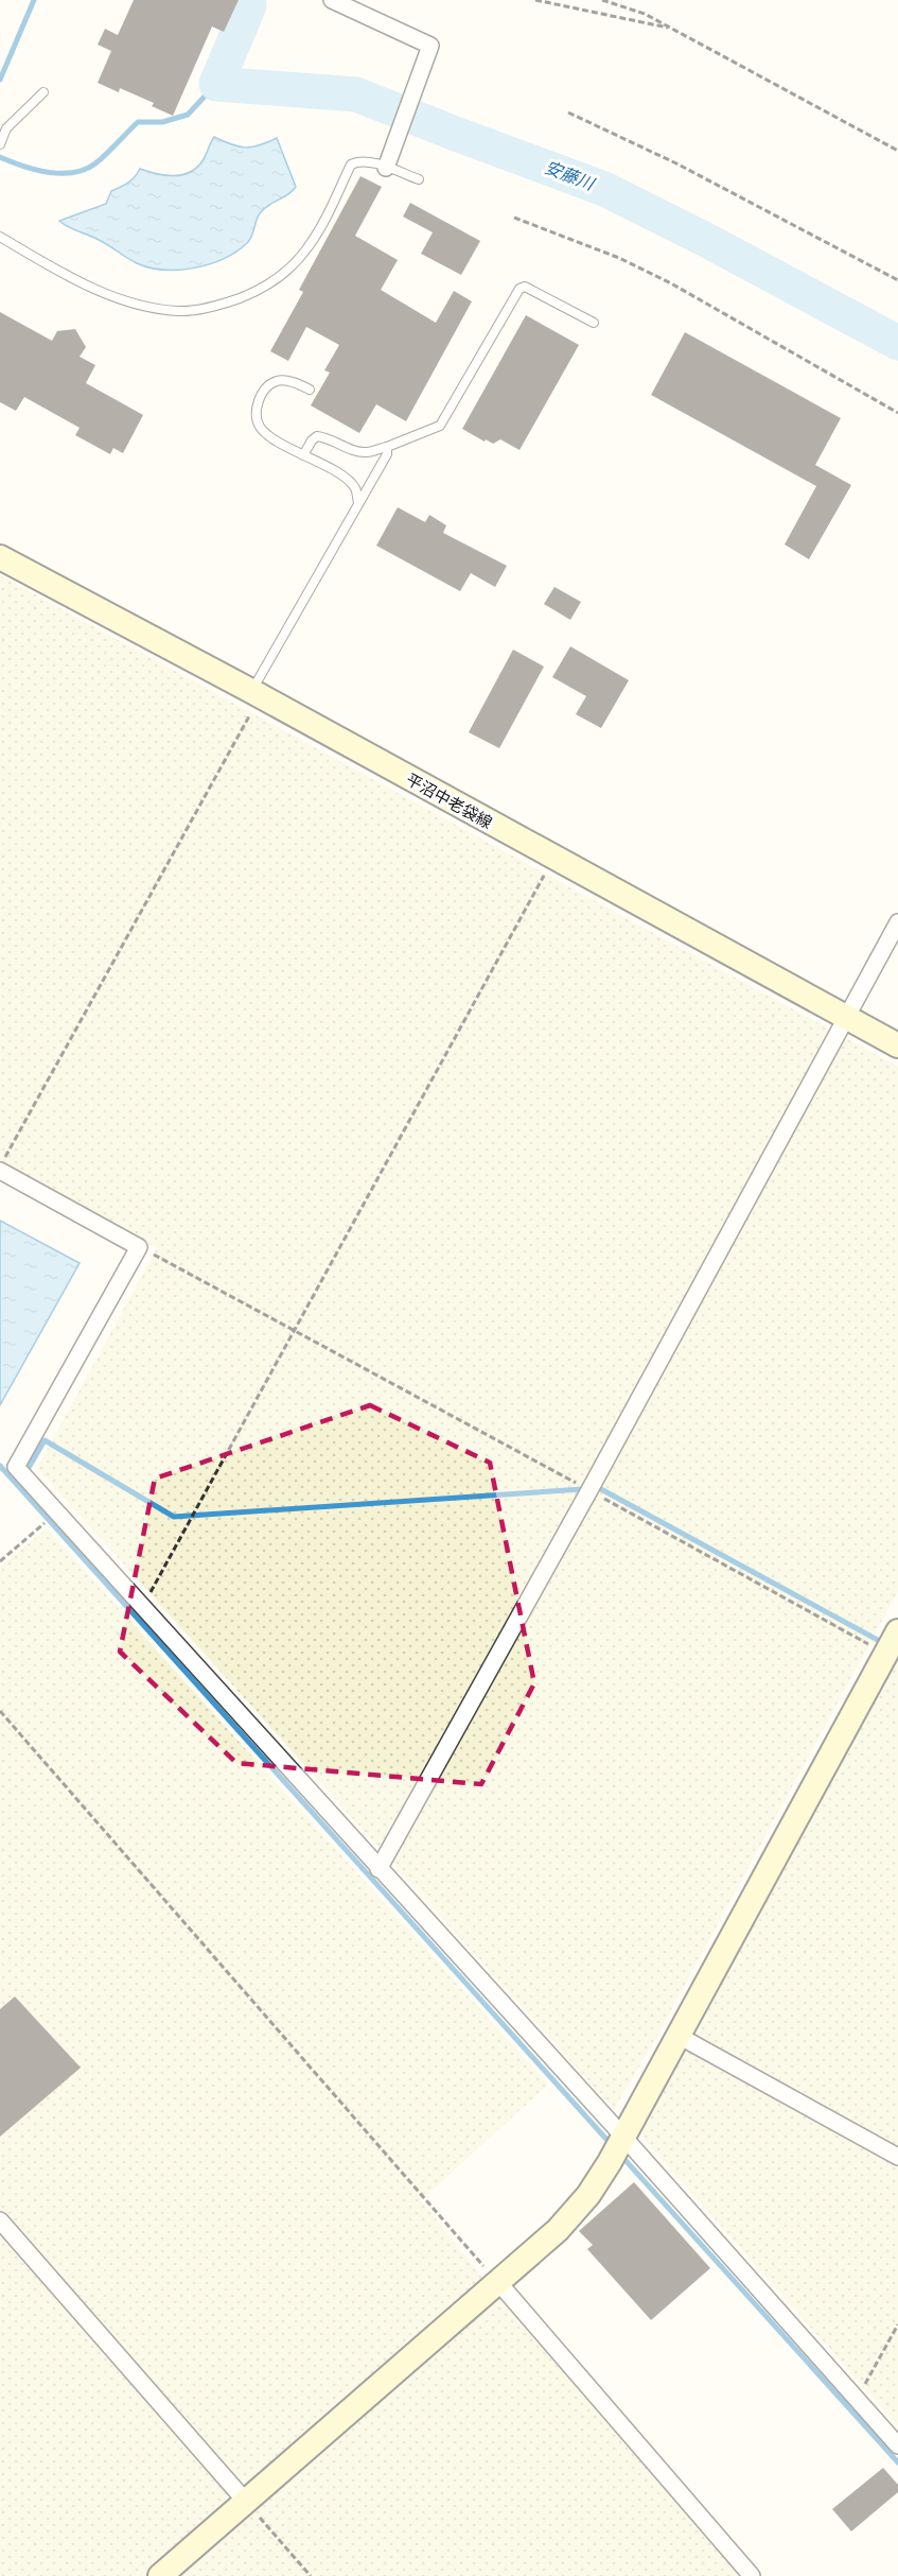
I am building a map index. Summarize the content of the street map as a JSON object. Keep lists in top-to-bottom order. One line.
{"streets":{"street":["平沼中老袋線"]},"water":["安藤川"]}
